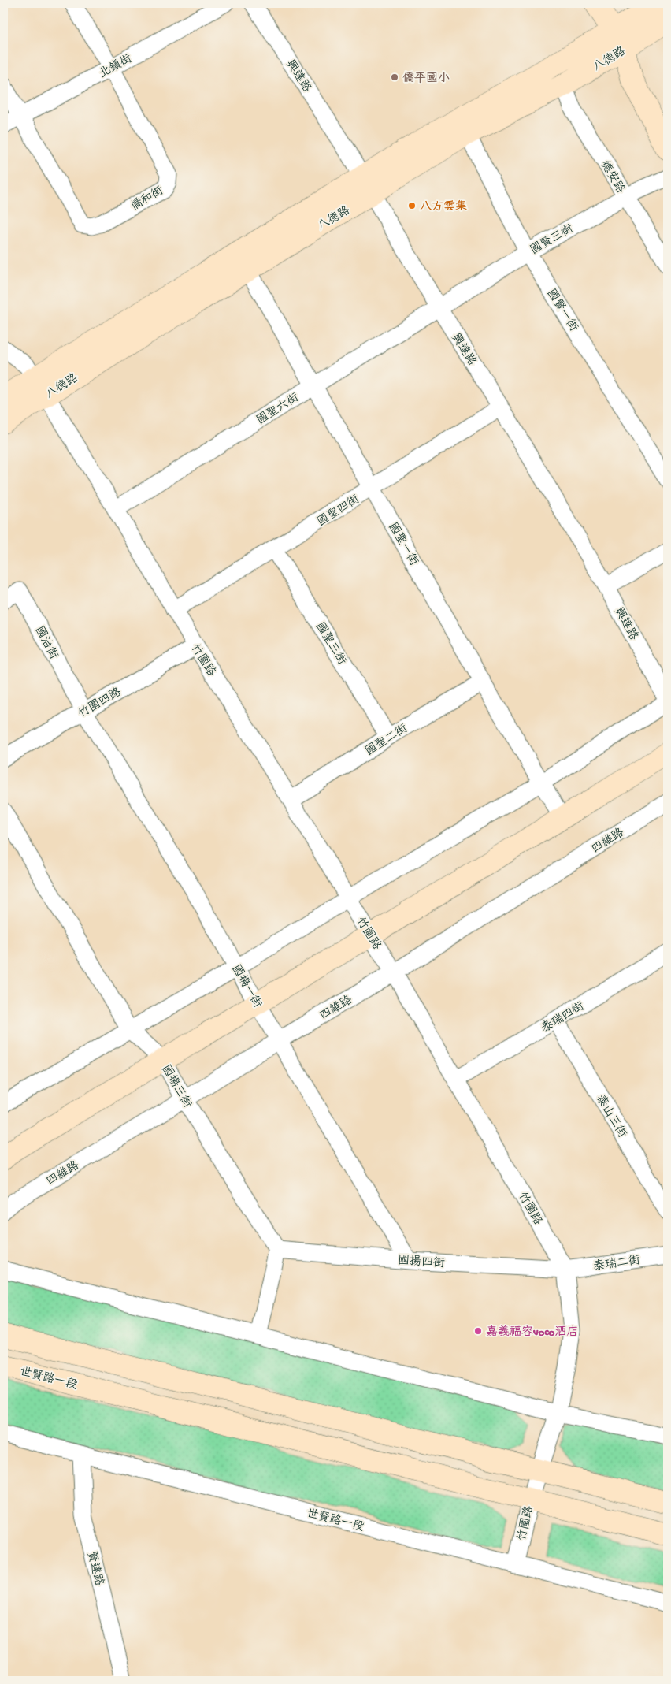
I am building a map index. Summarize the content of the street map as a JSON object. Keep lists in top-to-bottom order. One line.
{"streets":{"street":["八德路","北鎮街","興達路","德安路","僑和街","國賢三街","國賢一街","國聖六街","國聖四街","國聖一街","國治街","國聖三街","竹圍路","竹圍四路","國聖二街","四維路","國揚一街","泰瑞四街","國揚三街","泰山三街","國揚四街","泰瑞二街","世賢路一段","賢達路"]},"crossings":[["八德路","興達路"],["八德路","德安路"],["八德路","國賢一街"],["八德路","國聖一街"],["八德路","竹圍路"],["北鎮街","僑和街"],["興達路","國賢三街"],["興達路","國聖六街"],["興達路","國聖四街"],["德安路","國賢三街"],["國賢三街","國賢一街"],["國賢三街","國聖六街"],["國聖六街","國聖一街"],["國聖六街","竹圍路"],["國聖四街","國聖一街"],["國聖四街","國聖三街"],["國聖四街","竹圍路"],["國聖一街","國聖二街"],["國治街","竹圍四路"],["國治街","國揚一街"],["國聖三街","國聖二街"],["竹圍路","竹圍四路"],["竹圍路","國聖二街"],["竹圍路","四維路"],["竹圍路","泰瑞四街"],["竹圍路","國揚四街"],["竹圍路","泰瑞二街"],["竹圍路","世賢路一段"],["竹圍四路","國揚一街"],["四維路","國揚一街"],["四維路","國揚三街"],["國揚一街","國揚四街"],["泰瑞四街","泰山三街"],["國揚三街","國揚四街"],["國揚四街","泰瑞二街"],["世賢路一段","賢達路"]],"places":["僑平國小","八方雲集","嘉義福容voco酒店"]}
